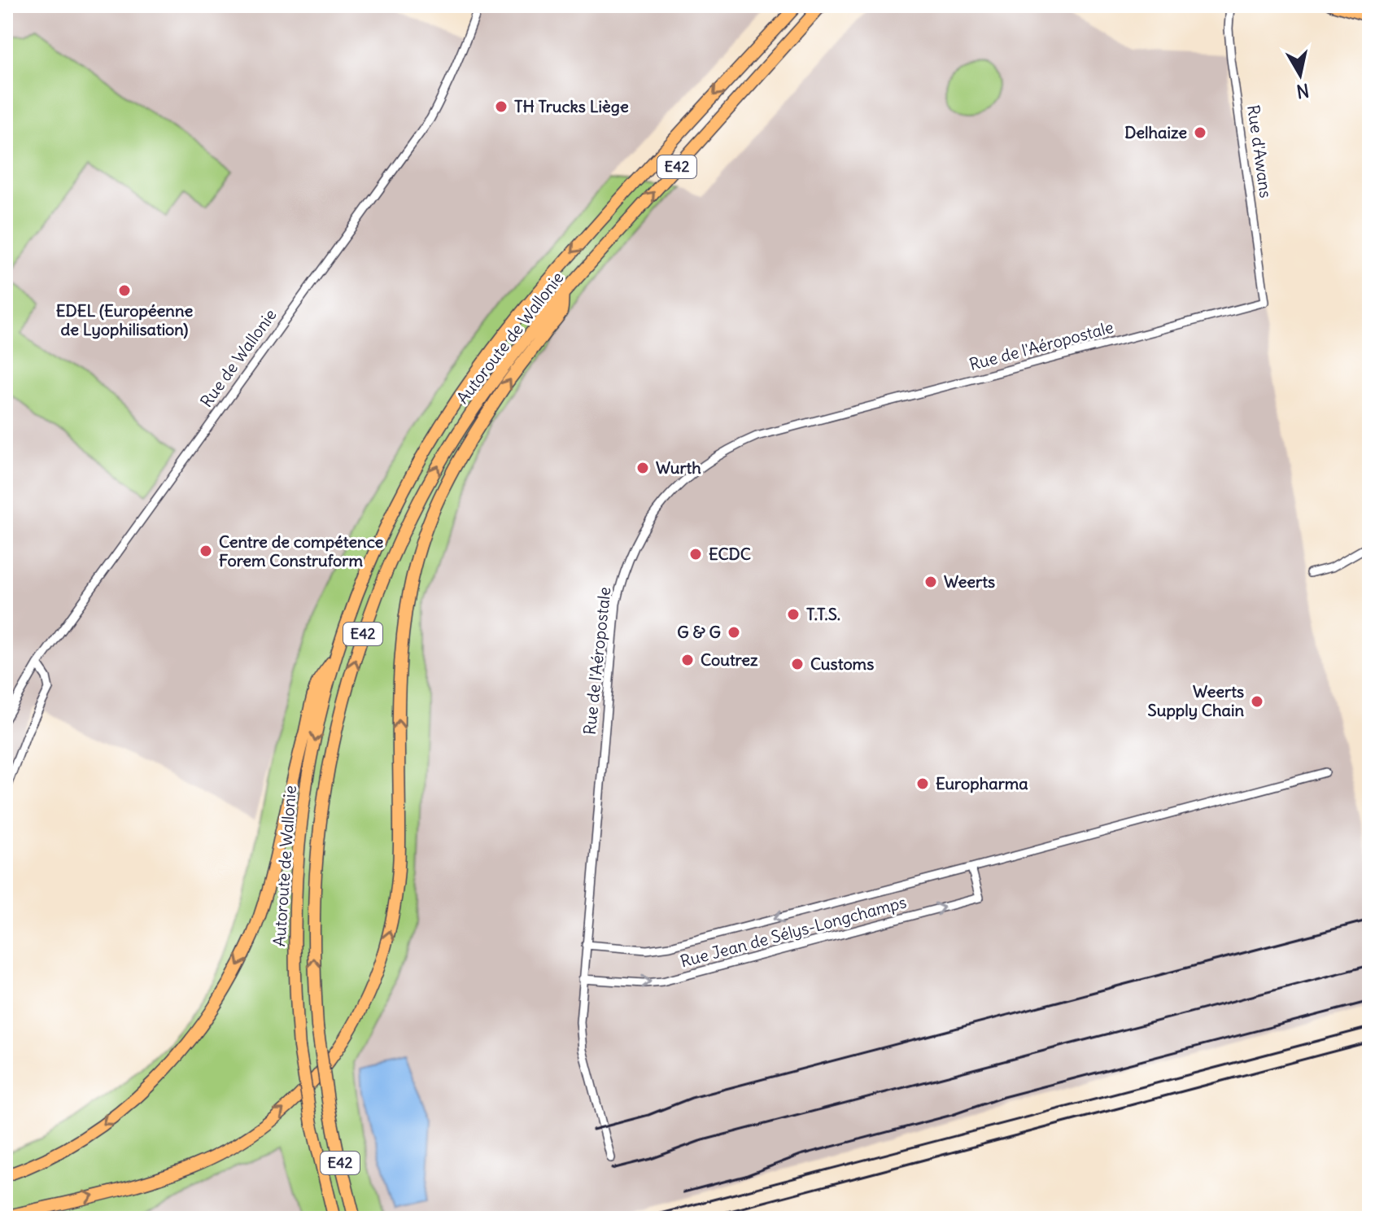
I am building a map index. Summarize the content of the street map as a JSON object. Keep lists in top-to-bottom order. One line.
{"streets":{"highway":["E42","Autoroute de Wallonie"],"street":["Rue d'Awans","Rue de l'Aéropostale","Rue de Wallonie","Rue Jean de Sélys-Longchamps"]},"crossings":[["Rue d'Awans","Rue de l'Aéropostale"],["Rue de l'Aéropostale","Rue Jean de Sélys-Longchamps"]],"places":["TH Trucks Liège","Delhaize","EDEL (Européenne de Lyophilisation)","Wurth","Centre de compétence Forem Construform","ECDC","Weerts","T.T.S.","G & G","Coutrez","Customs","Weerts Supply Chain","Europharma"],"north":"bottom"}
